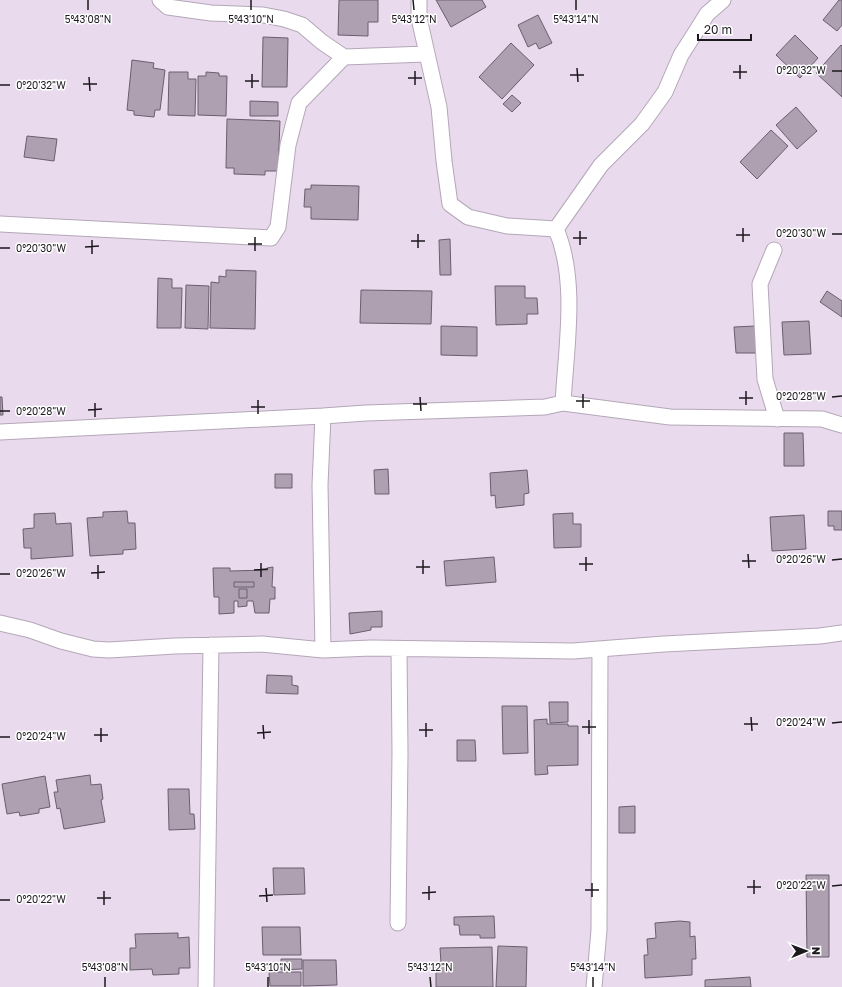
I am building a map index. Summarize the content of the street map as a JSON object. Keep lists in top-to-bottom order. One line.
{"scale_bar":"20 m","north":"right","coordinates":["5°43'08\"N","5°43'10\"N","5°43'12\"N","5°43'14\"N","0°20'32\"W","0°20'30\"W","0°20'28\"W","0°20'26\"W","0°20'24\"W","0°20'22\"W"]}
